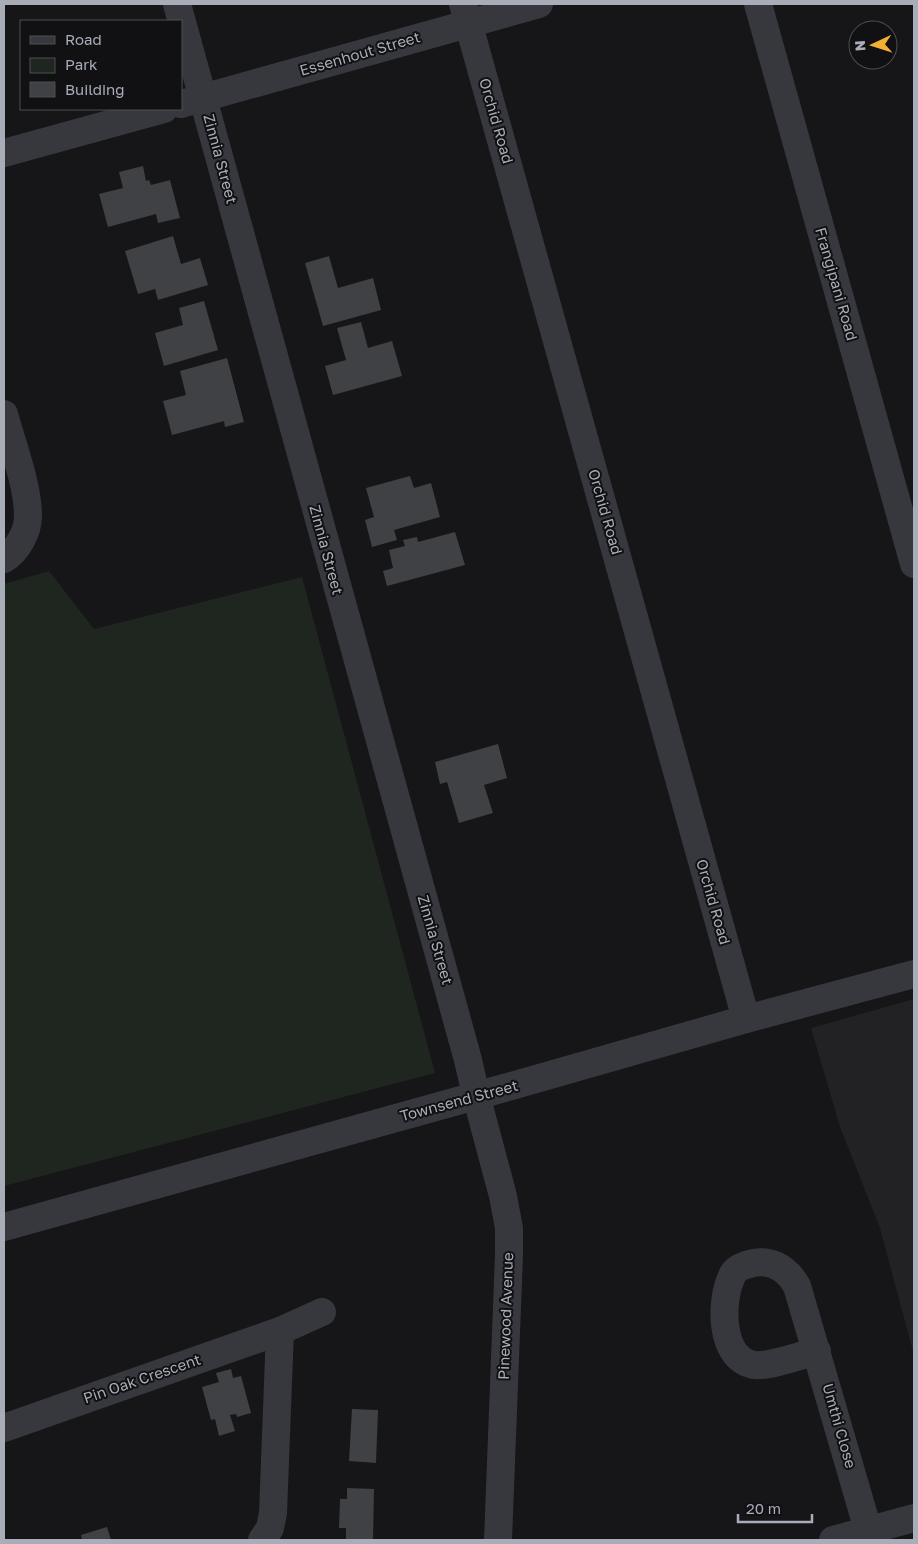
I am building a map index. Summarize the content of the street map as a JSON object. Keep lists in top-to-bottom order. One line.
{"streets":{"street":["Essenhout Street","Orchid Road","Zinnia Street","Frangipani Road","Townsend Street","Pinewood Avenue","Pin Oak Crescent","Umthi Close"]},"crossings":[["Essenhout Street","Orchid Road"],["Essenhout Street","Zinnia Street"],["Orchid Road","Townsend Street"],["Zinnia Street","Townsend Street"],["Zinnia Street","Pinewood Avenue"],["Townsend Street","Pinewood Avenue"]],"legend":["Road","Park","Building"],"scale_bar":"20 m","north":"left"}
